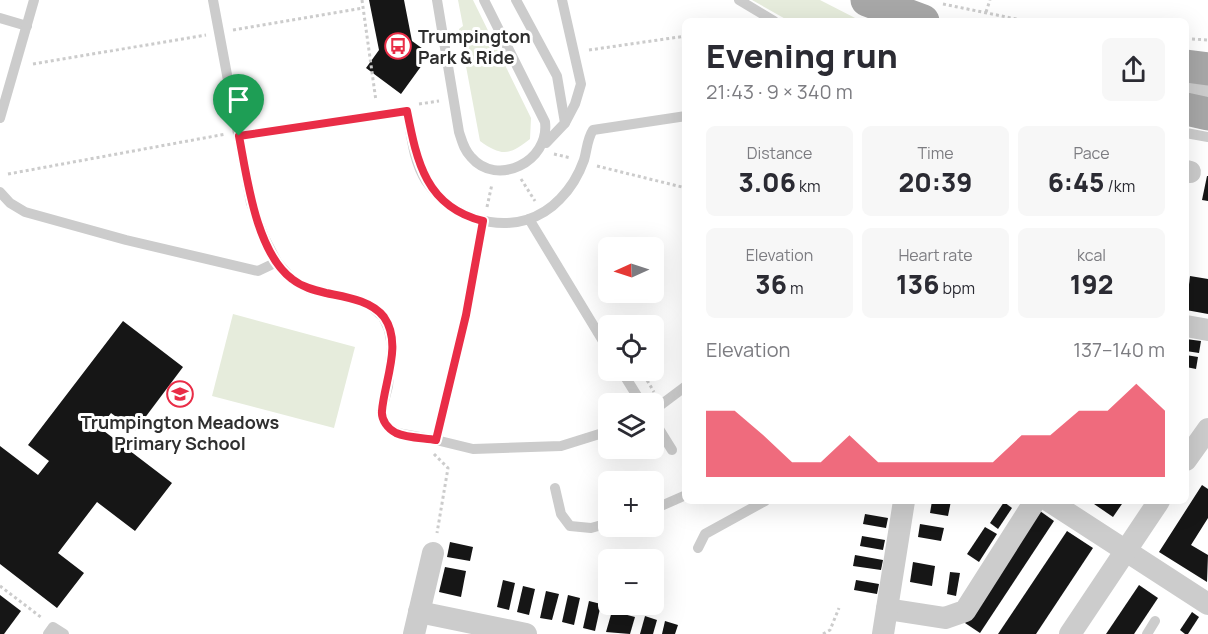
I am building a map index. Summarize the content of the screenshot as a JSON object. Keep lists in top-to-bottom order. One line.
{"places":{"bus stop":["Trumpington Park & Ride"],"school or university":["Trumpington Meadows Primary School"]},"north":"left","page":{"heading":["Evening run","21:43 · 9 × 340 m"],"stats":[["Distance","3.06 km"],["Time","20:39"],["Pace","6:45 /km"],["Elevation","36 m"],["Heart rate","136 bpm"],["kcal","192"]],"map_buttons":["+","−"],"chart":["Elevation","137–140 m"]}}
